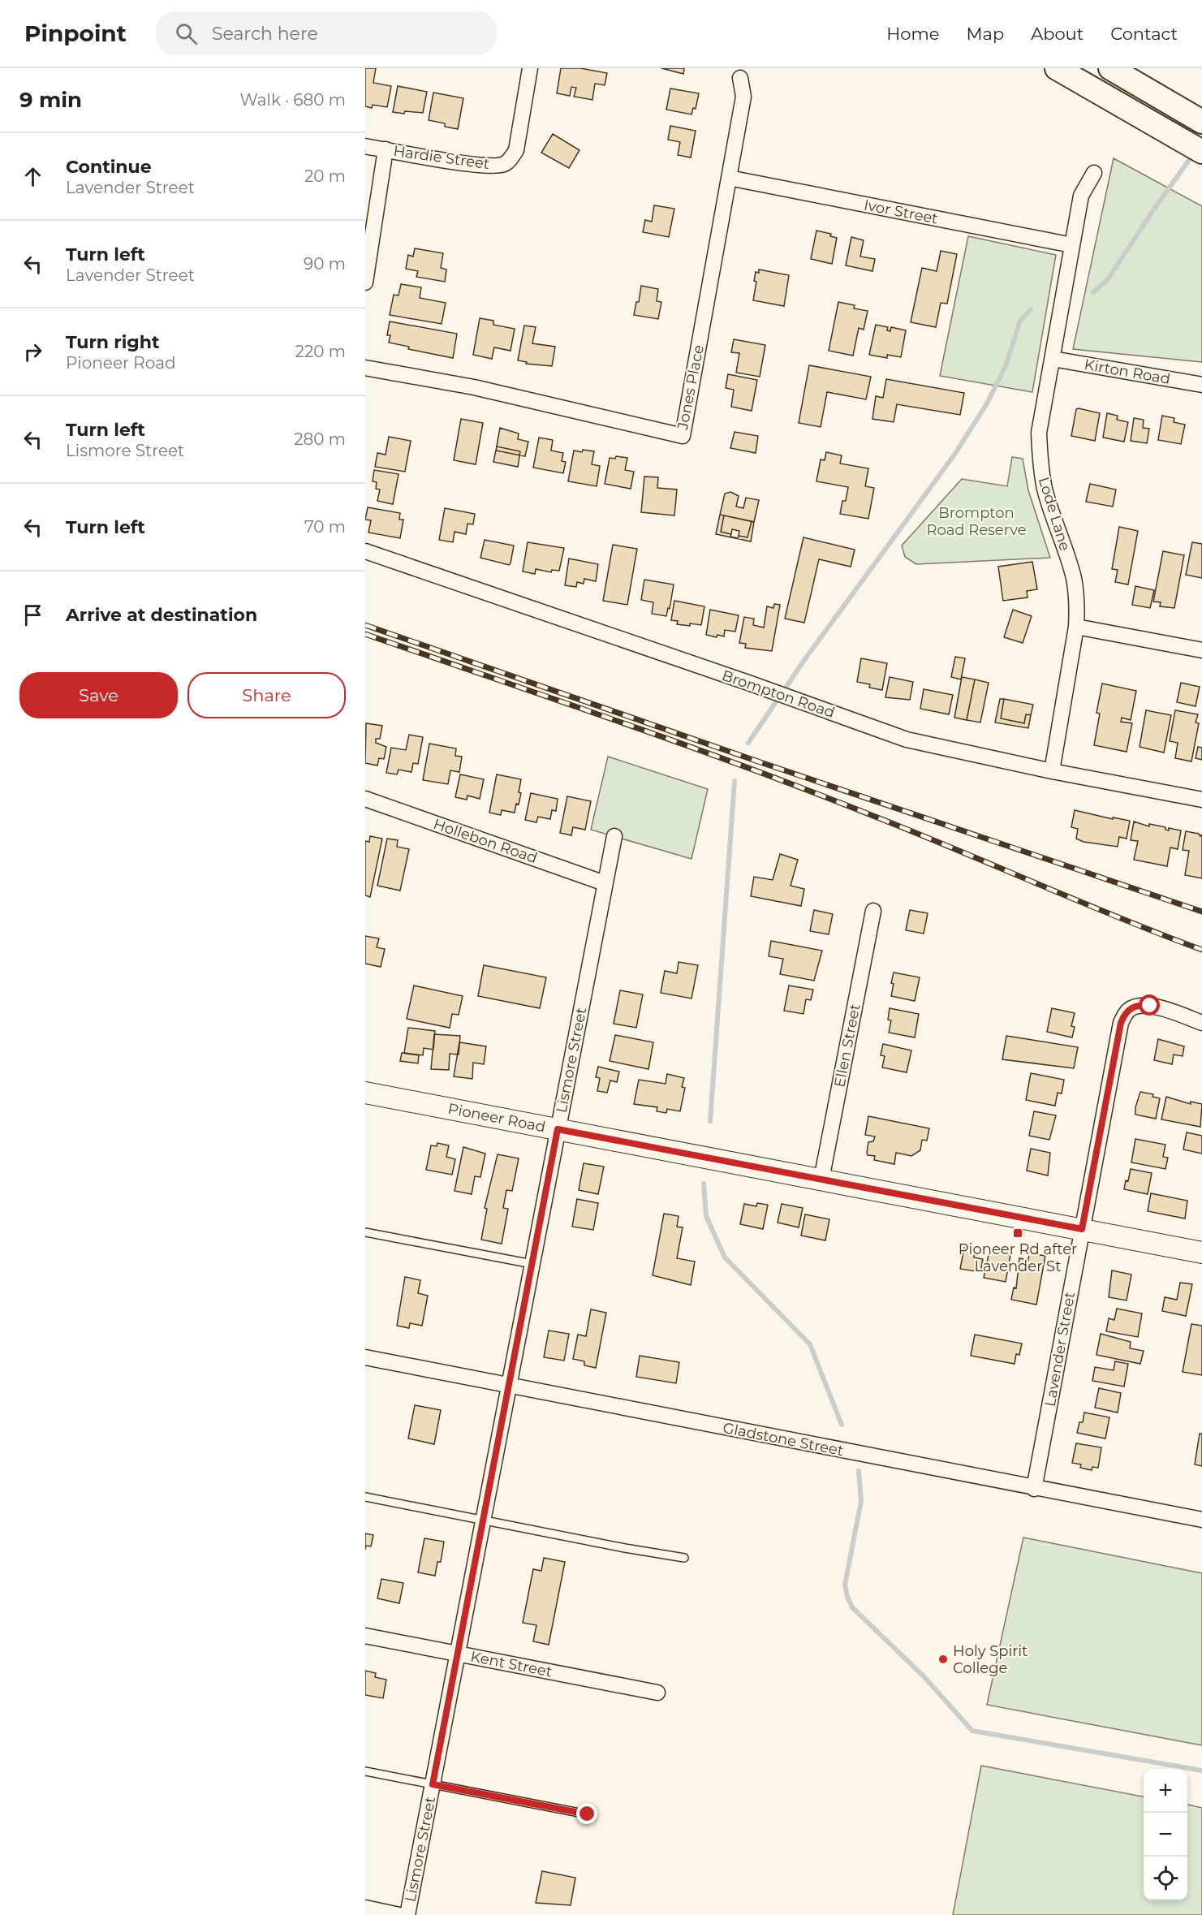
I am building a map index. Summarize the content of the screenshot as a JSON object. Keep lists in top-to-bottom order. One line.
{"streets":{"main road":["Pioneer Road"],"street":["Hardie Street","Ivor Street","Kirton Road","Jones Place","Lode Lane","Brompton Road","Hollebon Road","Ellen Street","Lismore Street","Lavender Street","Gladstone Street","Kent Street"]},"crossings":[["Ivor Street","Jones Place"],["Ivor Street","Lode Lane"],["Kirton Road","Lode Lane"],["Lode Lane","Brompton Road"],["Hollebon Road","Lismore Street"],["Ellen Street","Pioneer Road"],["Lismore Street","Pioneer Road"],["Lismore Street","Gladstone Street"],["Lismore Street","Kent Street"],["Pioneer Road","Lavender Street"],["Lavender Street","Gladstone Street"]],"parks":["Brompton Road Reserve"],"places":{"transit":["Pioneer Rd after Lavender St"],"other":["Holy Spirit College"]},"page":{"header":"Pinpoint","search":"Search here","nav":["Home","Map","About","Contact"],"heading":["9 min","Walk · 680 m"],"list":[["Continue","Lavender Street","20 m"],["Turn left","Lavender Street","90 m"],["Turn right","Pioneer Road","220 m"],["Turn left","Lismore Street","280 m"],["Turn left","70 m"],"Arrive at destination"],"buttons":["Save","Share"],"map_buttons":["+","−"]}}
